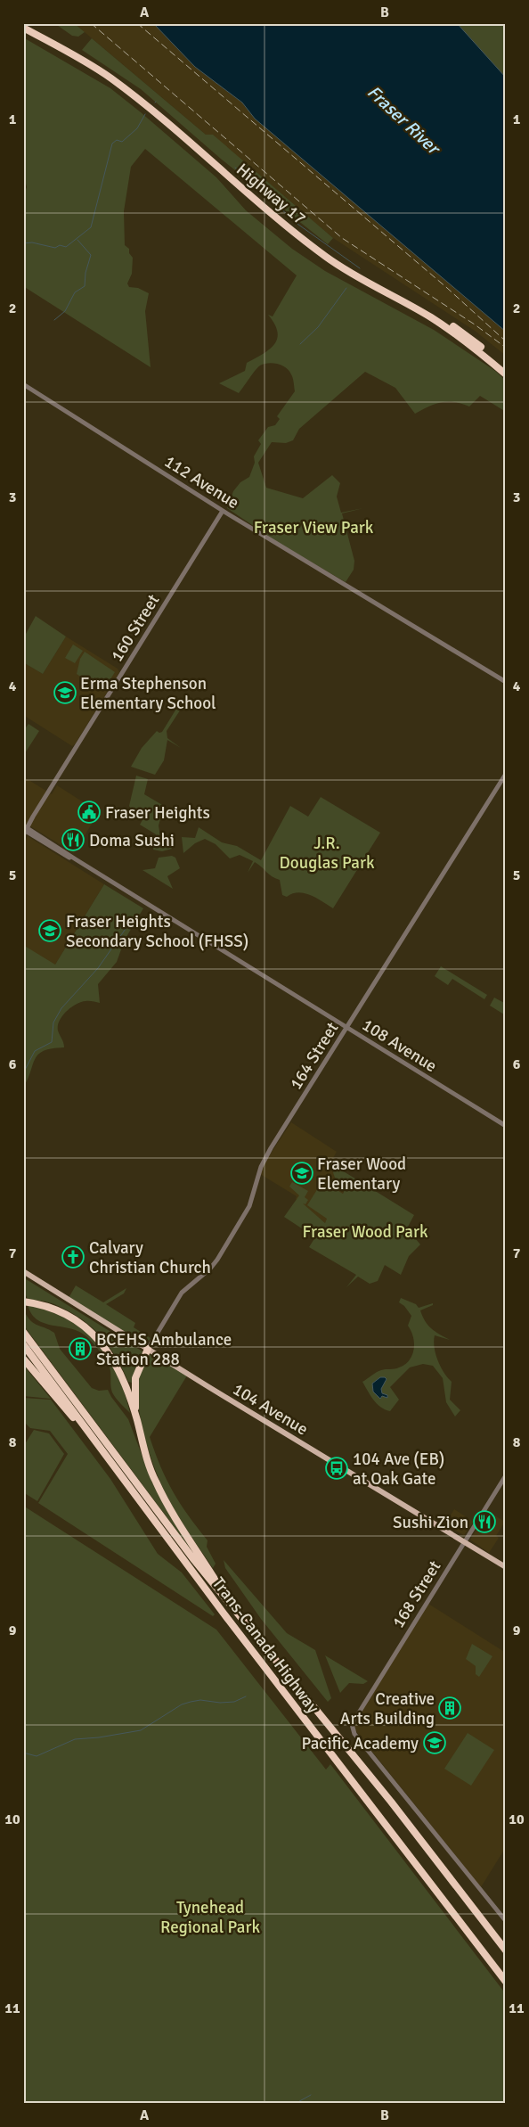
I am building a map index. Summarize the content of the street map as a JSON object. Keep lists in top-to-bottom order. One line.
{"streets":{"highway":["Highway 17","Trans-Canada Highway"],"main road":["104 Avenue"],"street":["112 Avenue","160 Street","108 Avenue","164 Street","168 Street"]},"crossings":[["112 Avenue","160 Street"],["160 Street","108 Avenue"],["108 Avenue","164 Street"],["164 Street","104 Avenue"],["104 Avenue","168 Street"]],"water":["Fraser River"],"parks":["Fraser View Park","J.R. Douglas Park","Fraser Wood Park","Tynehead Regional Park"],"places":{"school or university":["Erma Stephenson Elementary School","Fraser Heights Secondary School (FHSS)","Fraser Wood Elementary","Pacific Academy"],"public building":["Fraser Heights"],"restaurant":["Doma Sushi","Sushi Zion"],"church":["Calvary Christian Church"],"building":["BCEHS Ambulance Station 288","Creative Arts Building"],"bus stop":["104 Ave (EB) at Oak Gate"]},"grid":{"columns":["A","B"],"rows":["1","2","3","4","5","6","7","8","9","10","11"]}}
